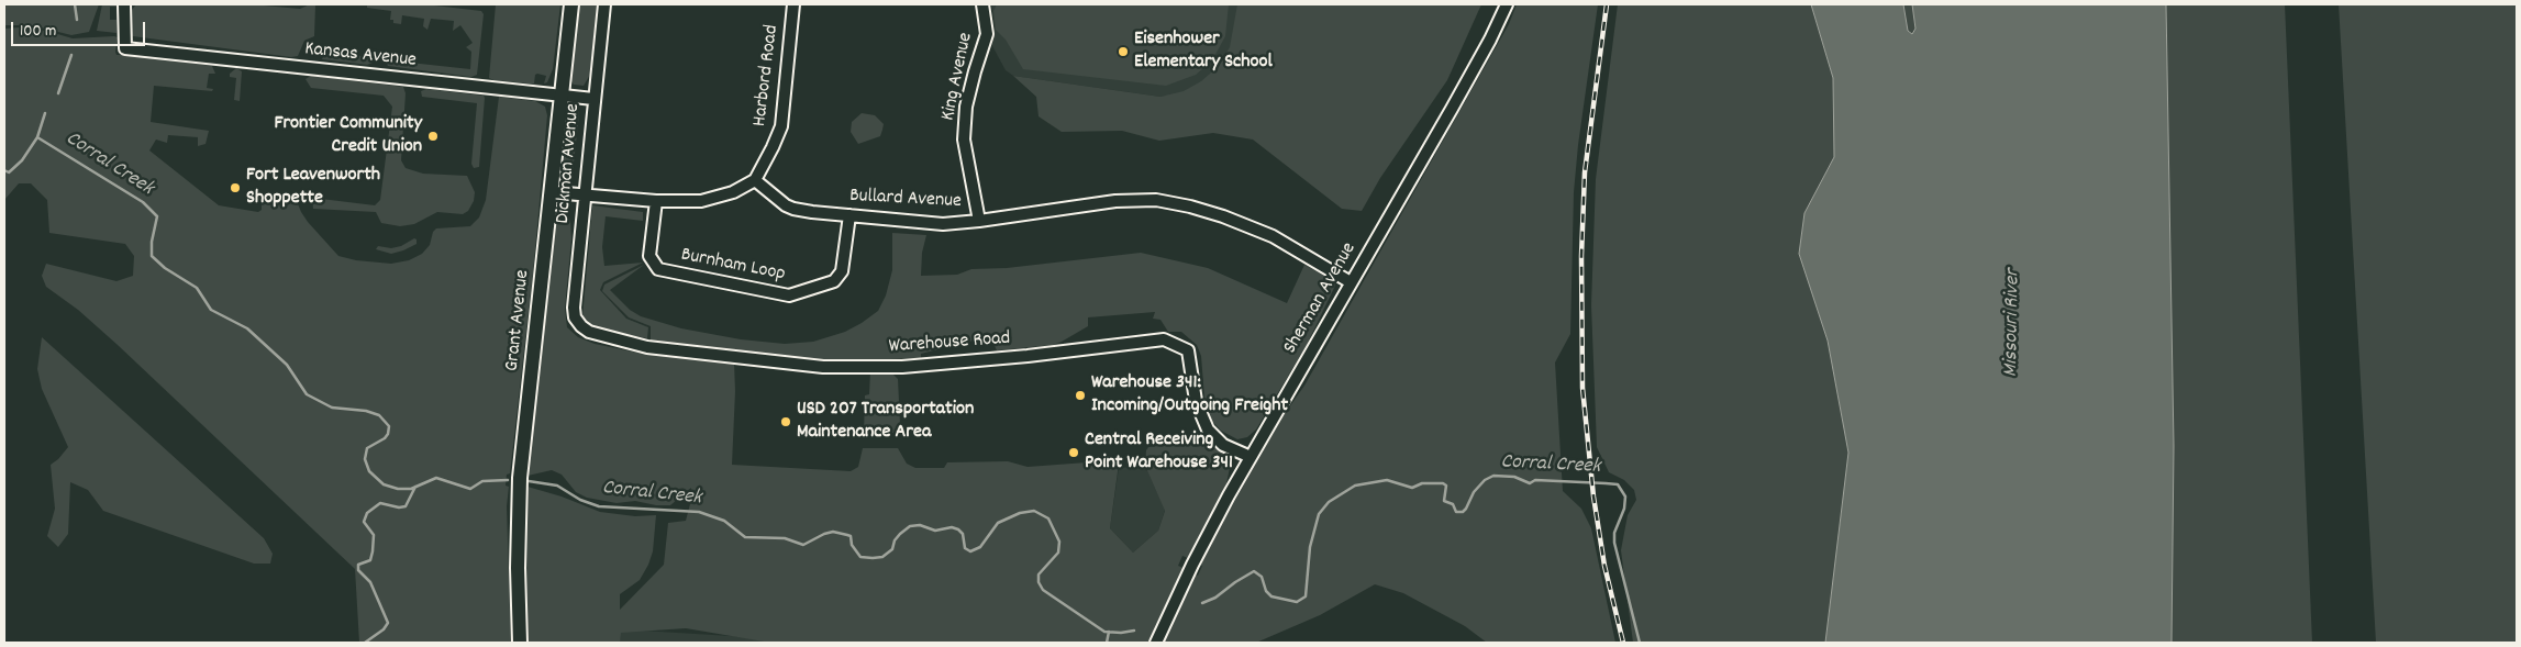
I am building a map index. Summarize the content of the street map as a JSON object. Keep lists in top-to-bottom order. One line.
{"streets":{"main road":["Grant Avenue"],"street":["Kansas Avenue","Harbord Road","King Avenue","Dickman Avenue","Bullard Avenue","Burnham Loop","Sherman Avenue","Warehouse Road"]},"crossings":[["Kansas Avenue","Dickman Avenue"],["Kansas Avenue","Grant Avenue"],["Harbord Road","Bullard Avenue"],["King Avenue","Bullard Avenue"],["Dickman Avenue","Warehouse Road"],["Bullard Avenue","Burnham Loop"],["Bullard Avenue","Sherman Avenue"],["Sherman Avenue","Warehouse Road"]],"water":["Corral Creek","Missouri River"],"places":["Eisenhower Elementary School","Frontier Community Credit Union","Fort Leavenworth Shoppette","Warehouse 341: Incoming/Outgoing Freight","USD 207 Transportation Maintenance Area","Central Receiving Point Warehouse 341"],"scale_bar":"100 m"}
